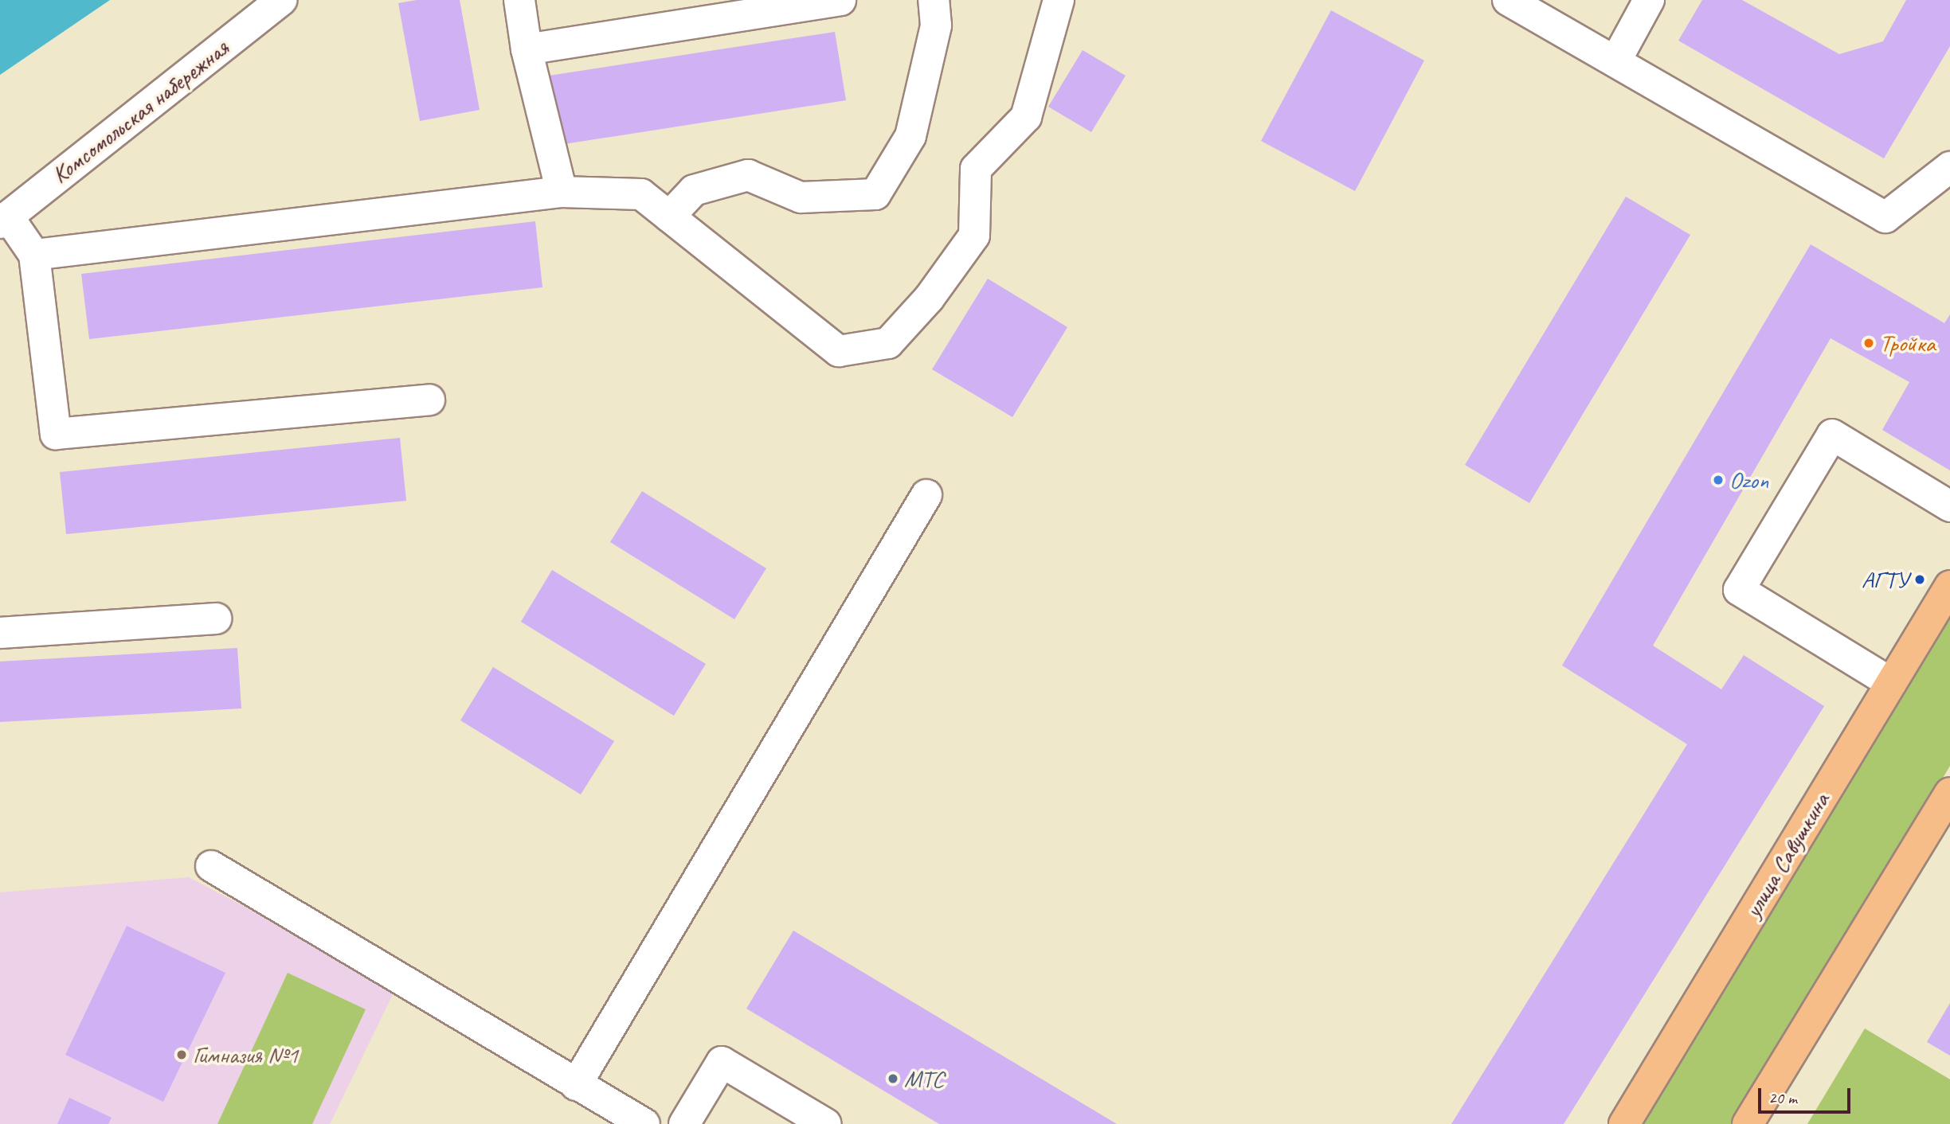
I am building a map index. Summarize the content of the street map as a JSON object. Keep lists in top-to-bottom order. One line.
{"streets":{"highway":["улица Савушкина"],"street":["Комсомольская набережная"]},"places":["Тройка","Ozon","АГТУ","Гимназия №1","МТС"],"scale_bar":"20 m"}
